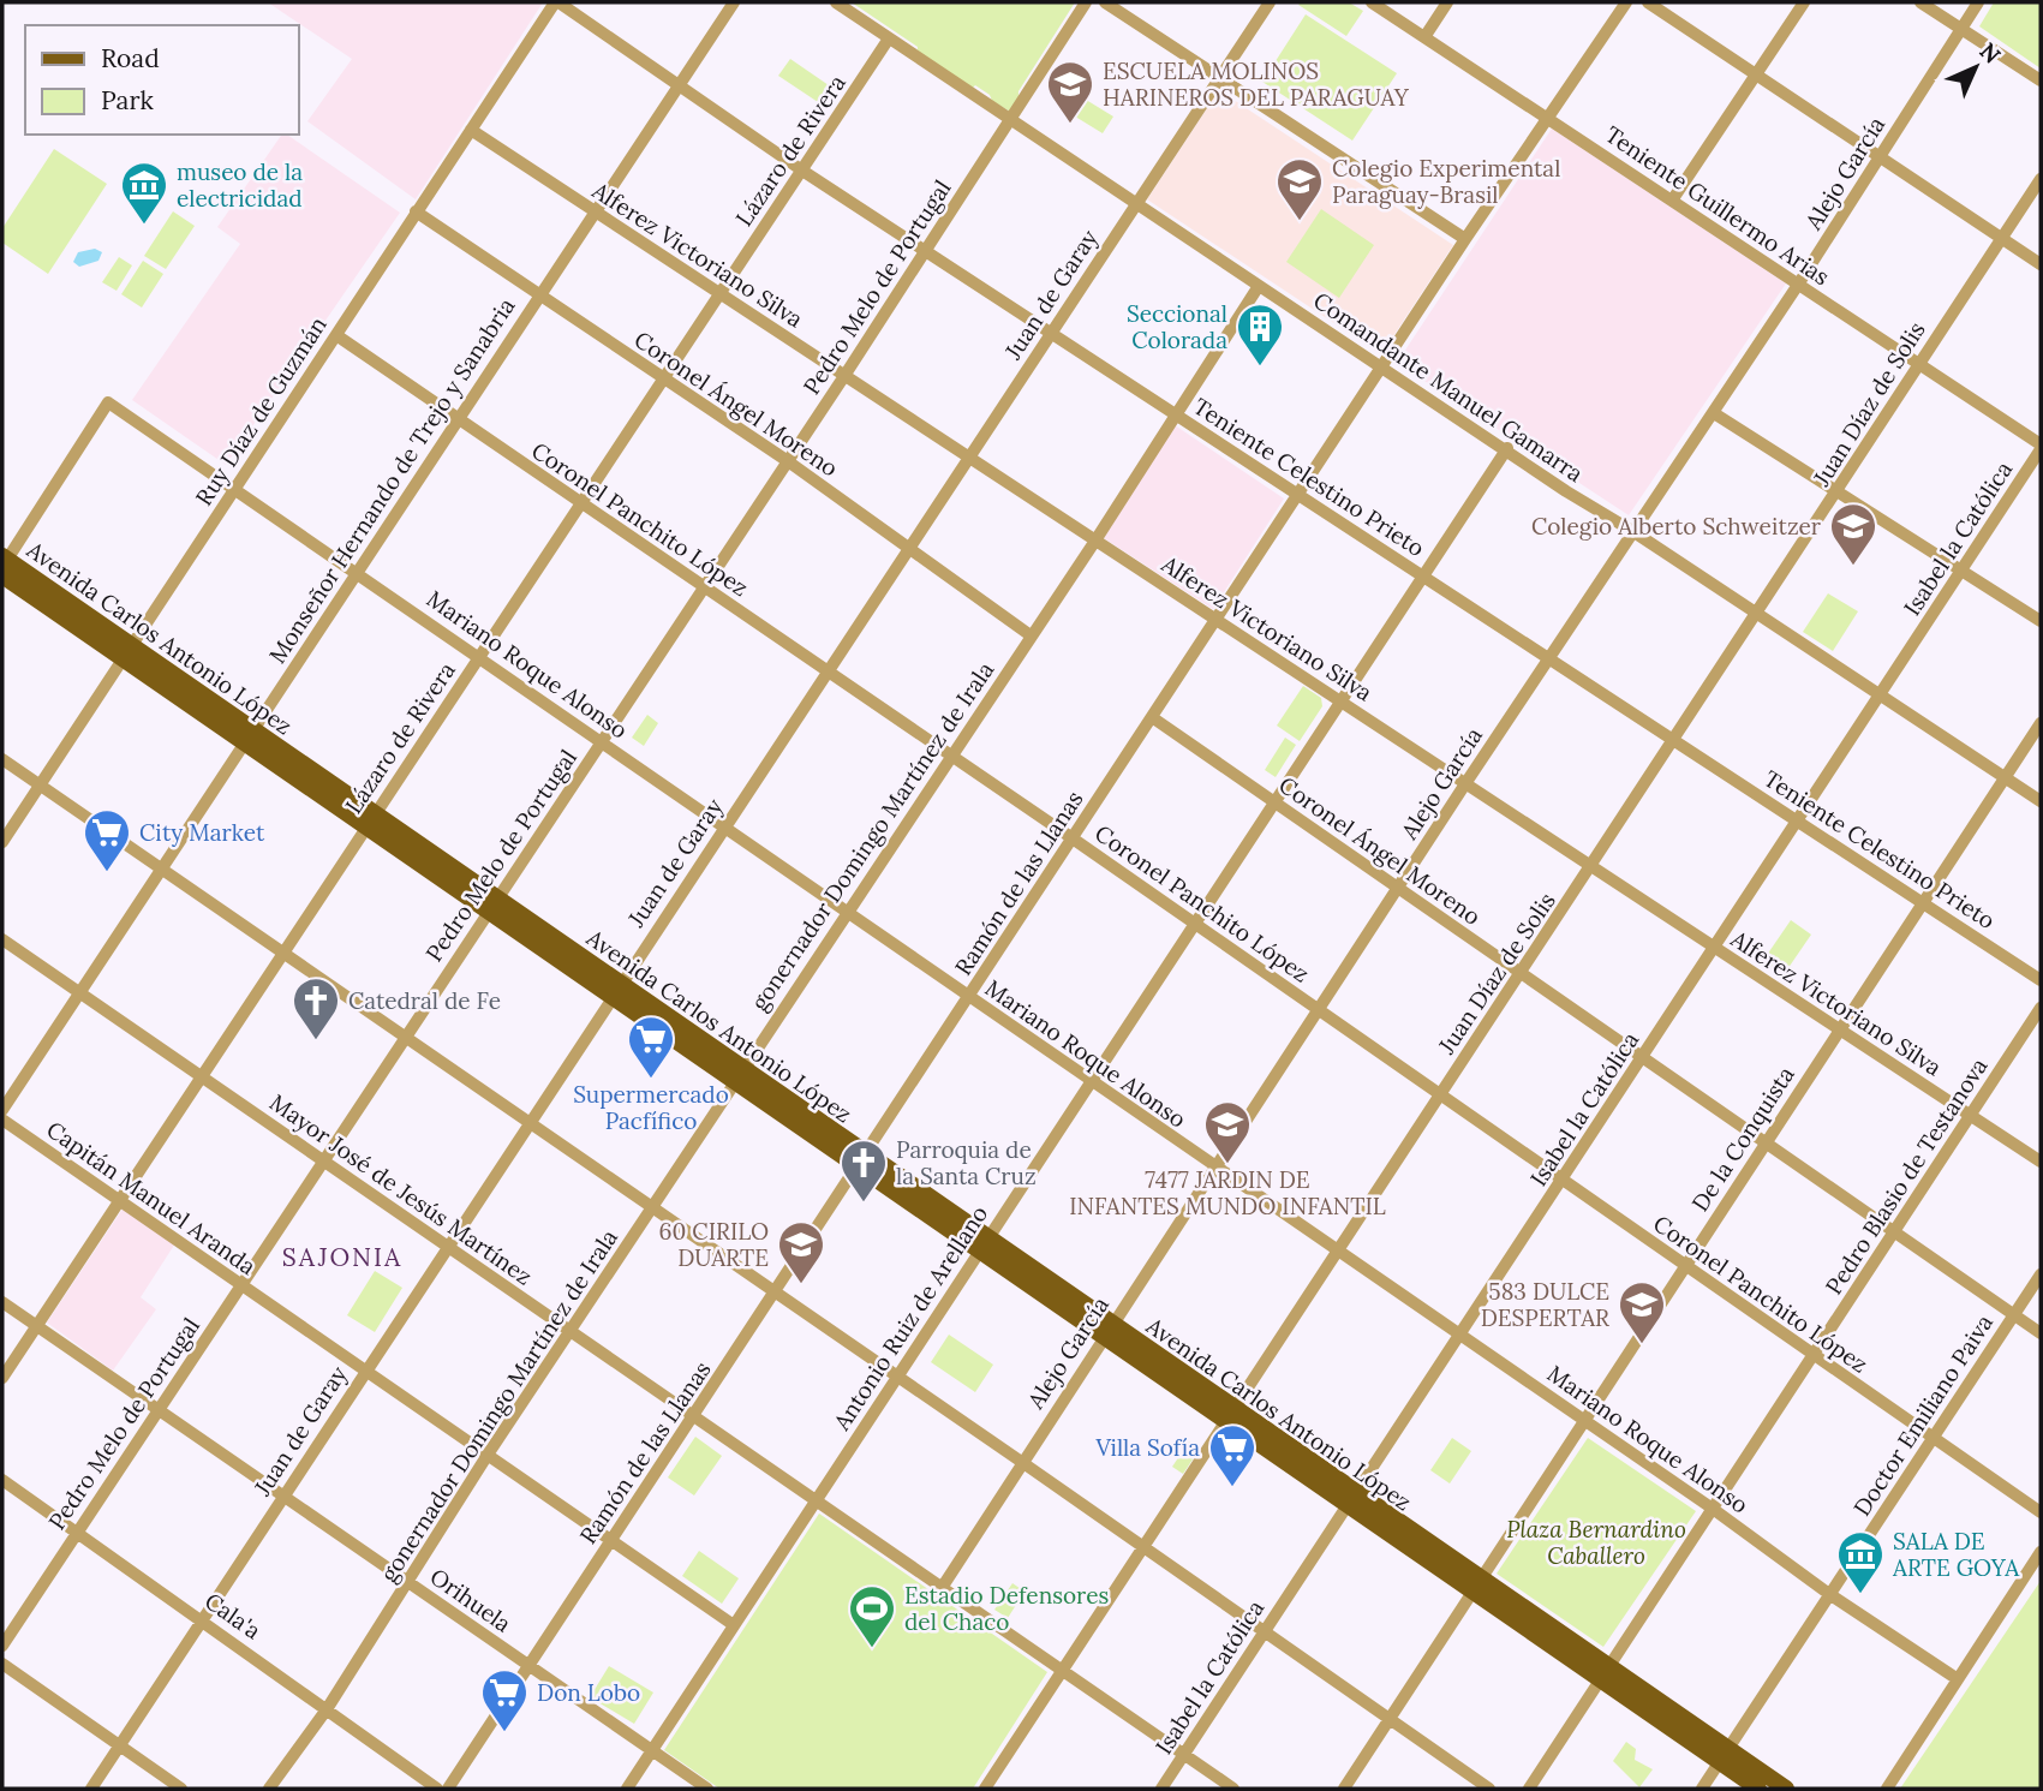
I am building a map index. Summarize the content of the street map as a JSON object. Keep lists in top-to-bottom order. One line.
{"streets":{"main road":["Avenida Carlos Antonio López"],"street":["Lázaro de Rivera","Alejo García","Teniente Guillermo Arias","Alferez Victoriano Silva","Pedro Melo de Portugal","Juan de Garay","Comandante Manuel Gamarra","Coronel Ángel Moreno","Juan Díaz de Solis","Ruy Díaz de Guzmán","Teniente Celestino Prieto","Monseñor Hernando de Trejo y Sanabria","Coronel Panchito López","Isabel la Católica","Mariano Roque Alonso","gonernador Domingo Martínez de Irala","Ramón de las Llanas","De la Conquista","Pedro Blasio de Testanova","Mayor José de Jesús Martínez","Capitán Manuel Aranda","Antonio Ruiz de Arellano","Doctor Emiliano Paiva","Orihuela","Cala'a"]},"crossings":[["Lázaro de Rivera","Alferez Victoriano Silva"],["Lázaro de Rivera","Comandante Manuel Gamarra"],["Lázaro de Rivera","Coronel Ángel Moreno"],["Lázaro de Rivera","Teniente Celestino Prieto"],["Lázaro de Rivera","Coronel Panchito López"],["Lázaro de Rivera","Avenida Carlos Antonio López"],["Lázaro de Rivera","Mariano Roque Alonso"],["Lázaro de Rivera","Mayor José de Jesús Martínez"],["Lázaro de Rivera","Capitán Manuel Aranda"],["Lázaro de Rivera","Orihuela"],["Alejo García","Teniente Guillermo Arias"],["Alejo García","Alferez Victoriano Silva"],["Alejo García","Comandante Manuel Gamarra"],["Alejo García","Coronel Ángel Moreno"],["Alejo García","Teniente Celestino Prieto"],["Alejo García","Coronel Panchito López"],["Alejo García","Avenida Carlos Antonio López"],["Alejo García","Mariano Roque Alonso"],["Alejo García","Mayor José de Jesús Martínez"],["Teniente Guillermo Arias","Juan Díaz de Solis"],["Teniente Guillermo Arias","Isabel la Católica"],["Teniente Guillermo Arias","Ramón de las Llanas"],["Alferez Victoriano Silva","Pedro Melo de Portugal"],["Alferez Victoriano Silva","Juan de Garay"],["Alferez Victoriano Silva","Juan Díaz de Solis"],["Alferez Victoriano Silva","Ruy Díaz de Guzmán"],["Alferez Victoriano Silva","Monseñor Hernando de Trejo y Sanabria"],["Alferez Victoriano Silva","Isabel la Católica"],["Alferez Victoriano Silva","gonernador Domingo Martínez de Irala"],["Alferez Victoriano Silva","Ramón de las Llanas"],["Alferez Victoriano Silva","De la Conquista"],["Alferez Victoriano Silva","Pedro Blasio de Testanova"],["Alferez Victoriano Silva","Antonio Ruiz de Arellano"],["Pedro Melo de Portugal","Comandante Manuel Gamarra"],["Pedro Melo de Portugal","Coronel Ángel Moreno"],["Pedro Melo de Portugal","Teniente Celestino Prieto"],["Pedro Melo de Portugal","Coronel Panchito López"],["Pedro Melo de Portugal","Avenida Carlos Antonio López"],["Pedro Melo de Portugal","Mariano Roque Alonso"],["Pedro Melo de Portugal","Mayor José de Jesús Martínez"],["Pedro Melo de Portugal","Capitán Manuel Aranda"],["Pedro Melo de Portugal","Orihuela"],["Pedro Melo de Portugal","Cala'a"],["Juan de Garay","Comandante Manuel Gamarra"],["Juan de Garay","Coronel Ángel Moreno"],["Juan de Garay","Teniente Celestino Prieto"],["Juan de Garay","Coronel Panchito López"],["Juan de Garay","Avenida Carlos Antonio López"],["Juan de Garay","Mariano Roque Alonso"],["Juan de Garay","Mayor José de Jesús Martínez"],["Juan de Garay","Capitán Manuel Aranda"],["Juan de Garay","Orihuela"],["Juan de Garay","Cala'a"],["Comandante Manuel Gamarra","Juan Díaz de Solis"],["Comandante Manuel Gamarra","Isabel la Católica"],["Comandante Manuel Gamarra","gonernador Domingo Martínez de Irala"],["Comandante Manuel Gamarra","Ramón de las Llanas"],["Comandante Manuel Gamarra","De la Conquista"],["Comandante Manuel Gamarra","Antonio Ruiz de Arellano"],["Coronel Ángel Moreno","Juan Díaz de Solis"],["Coronel Ángel Moreno","Ruy Díaz de Guzmán"],["Coronel Ángel Moreno","Monseñor Hernando de Trejo y Sanabria"],["Coronel Ángel Moreno","Isabel la Católica"],["Coronel Ángel Moreno","gonernador Domingo Martínez de Irala"],["Coronel Ángel Moreno","Ramón de las Llanas"],["Coronel Ángel Moreno","De la Conquista"],["Coronel Ángel Moreno","Pedro Blasio de Testanova"],["Coronel Ángel Moreno","Antonio Ruiz de Arellano"],["Coronel Ángel Moreno","Doctor Emiliano Paiva"],["Juan Díaz de Solis","Teniente Celestino Prieto"],["Juan Díaz de Solis","Coronel Panchito López"],["Juan Díaz de Solis","Avenida Carlos Antonio López"],["Juan Díaz de Solis","Mariano Roque Alonso"],["Juan Díaz de Solis","Mayor José de Jesús Martínez"],["Ruy Díaz de Guzmán","Teniente Celestino Prieto"],["Ruy Díaz de Guzmán","Coronel Panchito López"],["Ruy Díaz de Guzmán","Avenida Carlos Antonio López"],["Ruy Díaz de Guzmán","Mariano Roque Alonso"],["Teniente Celestino Prieto","Monseñor Hernando de Trejo y Sanabria"],["Teniente Celestino Prieto","Isabel la Católica"],["Teniente Celestino Prieto","gonernador Domingo Martínez de Irala"],["Teniente Celestino Prieto","Ramón de las Llanas"],["Teniente Celestino Prieto","De la Conquista"],["Teniente Celestino Prieto","Antonio Ruiz de Arellano"],["Monseñor Hernando de Trejo y Sanabria","Coronel Panchito López"],["Monseñor Hernando de Trejo y Sanabria","Avenida Carlos Antonio López"],["Monseñor Hernando de Trejo y Sanabria","Mariano Roque Alonso"],["Monseñor Hernando de Trejo y Sanabria","Mayor José de Jesús Martínez"],["Coronel Panchito López","Isabel la Católica"],["Coronel Panchito López","gonernador Domingo Martínez de Irala"],["Coronel Panchito López","Ramón de las Llanas"],["Coronel Panchito López","De la Conquista"],["Coronel Panchito López","Pedro Blasio de Testanova"],["Coronel Panchito López","Antonio Ruiz de Arellano"],["Coronel Panchito López","Doctor Emiliano Paiva"],["Isabel la Católica","Avenida Carlos Antonio López"],["Isabel la Católica","Mariano Roque Alonso"],["Isabel la Católica","Mayor José de Jesús Martínez"],["Avenida Carlos Antonio López","Mariano Roque Alonso"],["Avenida Carlos Antonio López","gonernador Domingo Martínez de Irala"],["Avenida Carlos Antonio López","Ramón de las Llanas"],["Avenida Carlos Antonio López","De la Conquista"],["Avenida Carlos Antonio López","Pedro Blasio de Testanova"],["Avenida Carlos Antonio López","Antonio Ruiz de Arellano"],["Avenida Carlos Antonio López","Doctor Emiliano Paiva"],["Mariano Roque Alonso","gonernador Domingo Martínez de Irala"],["Mariano Roque Alonso","Ramón de las Llanas"],["Mariano Roque Alonso","De la Conquista"],["Mariano Roque Alonso","Pedro Blasio de Testanova"],["Mariano Roque Alonso","Antonio Ruiz de Arellano"],["Mariano Roque Alonso","Doctor Emiliano Paiva"],["gonernador Domingo Martínez de Irala","Mayor José de Jesús Martínez"],["gonernador Domingo Martínez de Irala","Capitán Manuel Aranda"],["gonernador Domingo Martínez de Irala","Orihuela"],["gonernador Domingo Martínez de Irala","Cala'a"],["Ramón de las Llanas","Mayor José de Jesús Martínez"],["Ramón de las Llanas","Capitán Manuel Aranda"],["Ramón de las Llanas","Orihuela"],["Mayor José de Jesús Martínez","Antonio Ruiz de Arellano"],["Capitán Manuel Aranda","Antonio Ruiz de Arellano"],["Antonio Ruiz de Arellano","Orihuela"]],"districts":["SAJONIA"],"parks":["Plaza Bernardino Caballero"],"places":{"school or university":["ESCUELA MOLINOS HARINEROS DEL PARAGUAY","Colegio Experimental Paraguay-Brasil","Colegio Alberto Schweitzer","7477 JARDIN DE INFANTES MUNDO INFANTIL","60 CIRILO DUARTE","583 DULCE DESPERTAR"],"museum":["museo de la electricidad","SALA DE ARTE GOYA"],"building":["Seccional Colorada"],"supermarket":["City Market","Supermercado Pacfífico","Villa Sofía","Don Lobo"],"church":["Catedral de Fe","Parroquia de la Santa Cruz"],"sports":["Estadio Defensores del Chaco"]},"legend":["Road","Park"],"north":"top right"}
